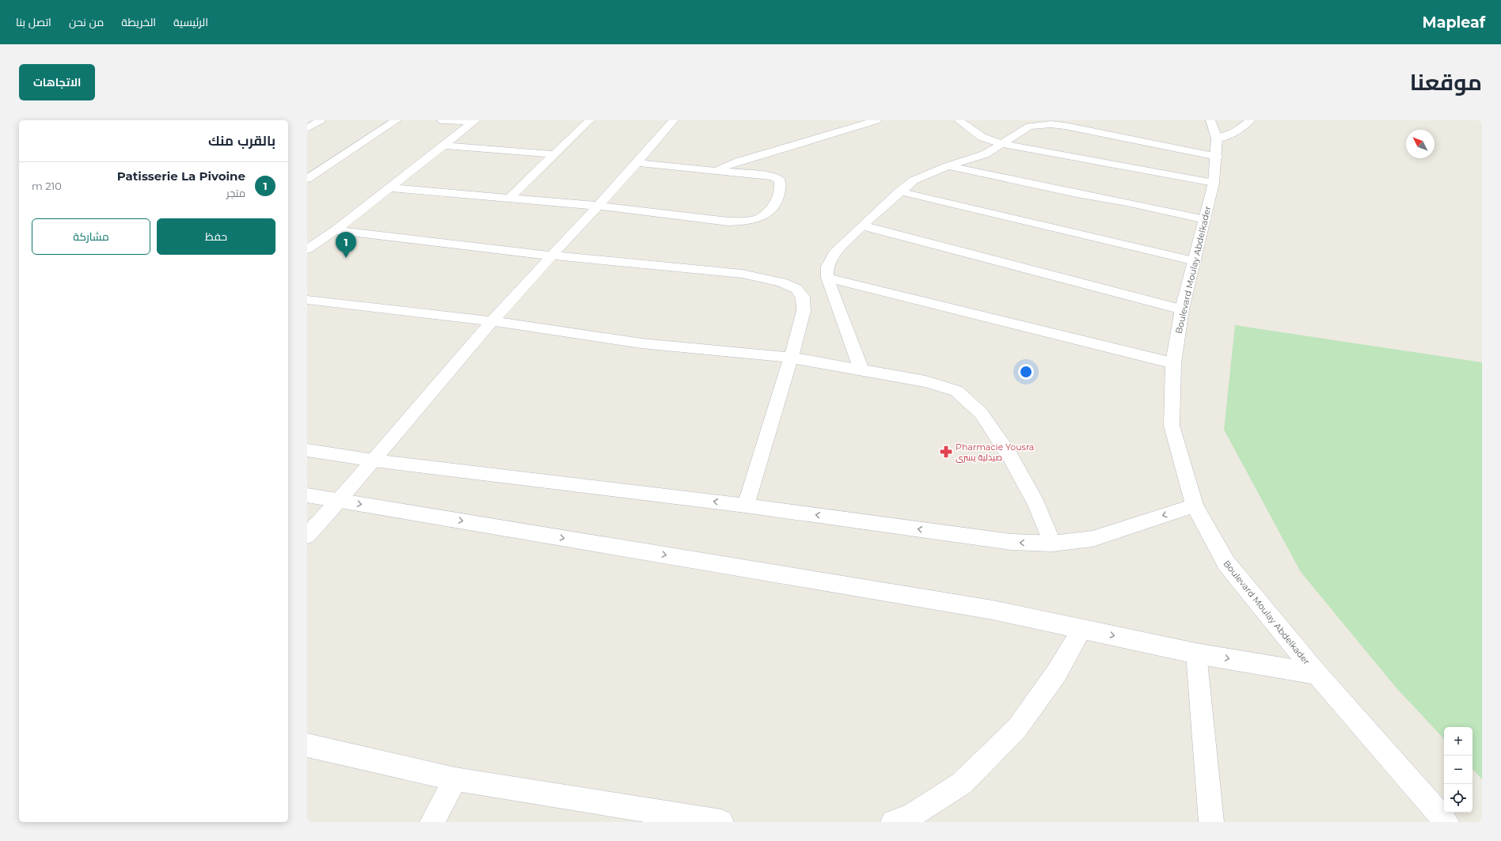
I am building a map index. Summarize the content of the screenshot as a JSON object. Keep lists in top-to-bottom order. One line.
{"streets":{"street":["Boulevard Moulay Abdelkader"]},"places":{"pharmacy":["Pharmacie Yousra صيدلية يسرى"]},"north":"top left","page":{"header":"Mapleaf","nav":["الرئيسية","الخريطة","من نحن","اتصل بنا"],"title":"موقعنا","buttons":["الاتجاهات",["حفظ","مشاركة"]],"heading":"بالقرب منك","list":[{"mark":"1","name":"Patisserie La Pivoine","note":"متجر","value":"210 m"}],"pins":"1","map_buttons":["+","−"]}}
